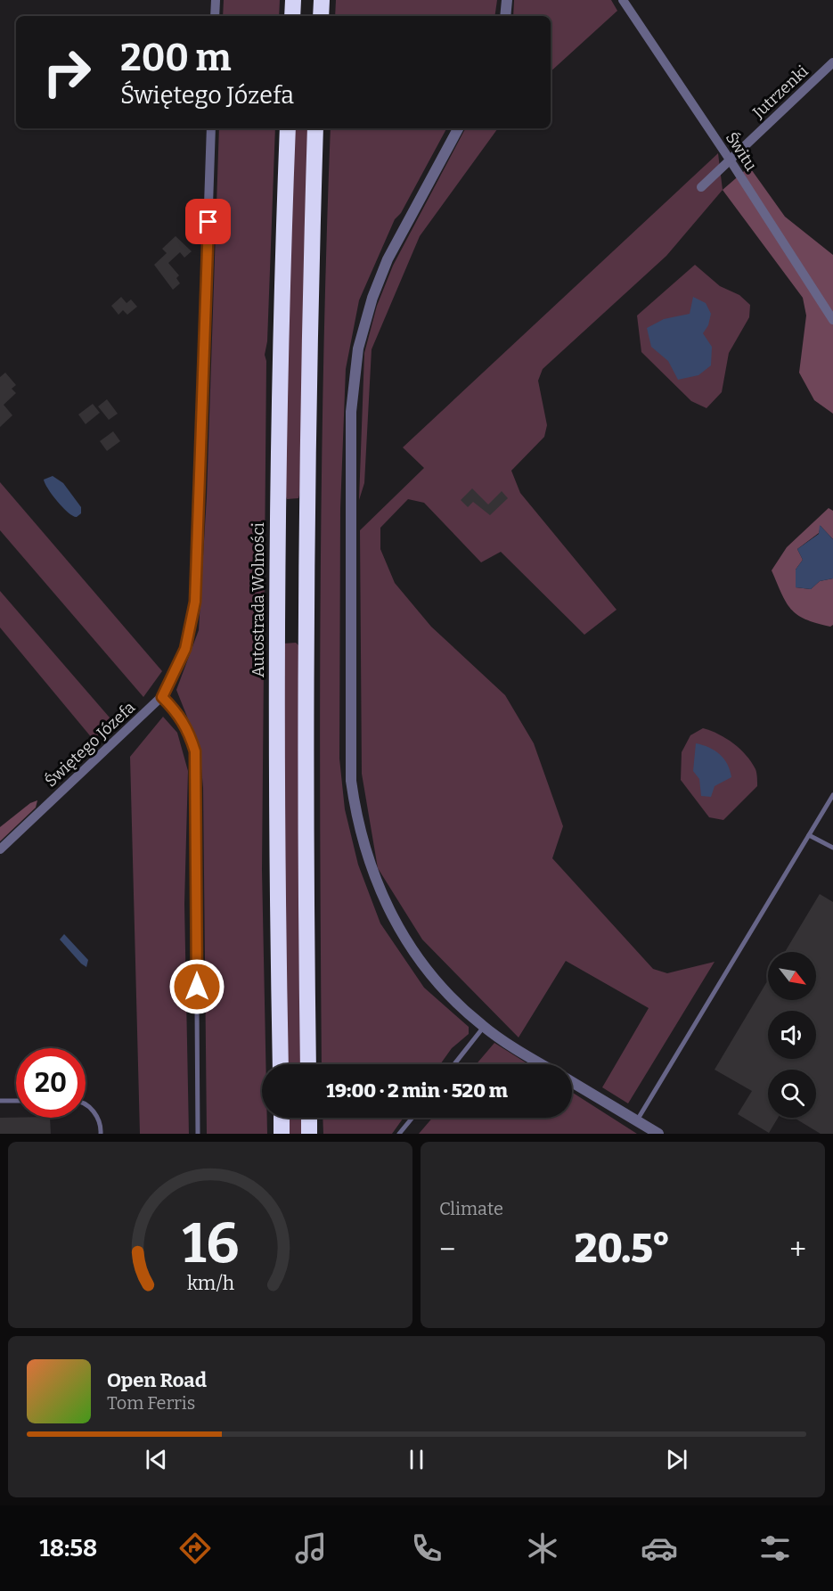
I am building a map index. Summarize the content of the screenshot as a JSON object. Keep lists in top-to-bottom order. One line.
{"streets":{"highway":["Autostrada Wolności"],"street":["Jutrzenki","Świtu","Świętego Józefa"]},"crossings":[["Jutrzenki","Świtu"]],"north":"bottom right","page":{"turn":["200 m","Świętego Józefa"],"limit":"20","trip":"19:00 · 2 min · 520 m","tile":"Climate","heat":["−","20.5°","+"],"song":["Open Road","Tom Ferris"],"tabs":"18:58","gauge":["16","km/h"]}}
